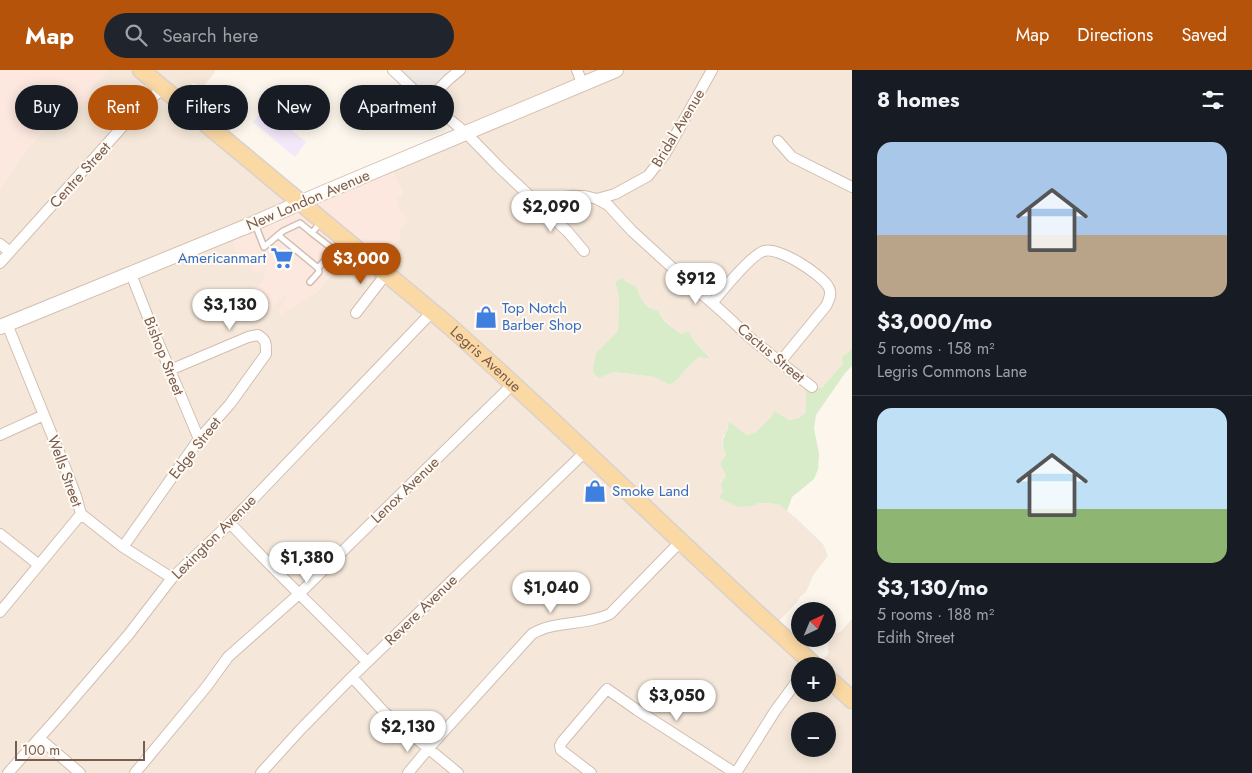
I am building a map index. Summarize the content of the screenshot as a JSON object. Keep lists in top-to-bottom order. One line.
{"streets":{"main road":["New London Avenue","Legris Avenue"],"street":["Bridal Avenue","Centre Street","Cactus Street","Bishop Street","Edge Street","Wells Street","Lenox Avenue","Lexington Avenue","Revere Avenue"]},"crossings":[["Bridal Avenue","Cactus Street"],["Centre Street","Legris Avenue"],["New London Avenue","Bishop Street"],["New London Avenue","Legris Avenue"],["New London Avenue","Wells Street"],["Bishop Street","Edge Street"],["Legris Avenue","Lenox Avenue"],["Legris Avenue","Lexington Avenue"],["Legris Avenue","Revere Avenue"],["Edge Street","Wells Street"],["Wells Street","Lexington Avenue"]],"places":{"supermarket":["Americanmart"],"shop":["Top Notch Barber Shop","Smoke Land"]},"scale_bar":"100 m","north":"top right","page":{"header":"Map","search":"Search here","nav":["Map","Directions","Saved"],"heading":"8 homes","chip":["Buy","Rent","Filters","New","Apartment"],"list":[{"name":"$3,000/mo","note":"5 rooms · 158 m² · Legris Commons Lane"},{"name":"$3,130/mo","note":"5 rooms · 188 m² · Edith Street"}],"price":["$2,090","$3,000","$912","$3,130","$1,380","$1,040","$3,050","$2,130"],"map_buttons":["+","−"],"scale":"100 m"}}
